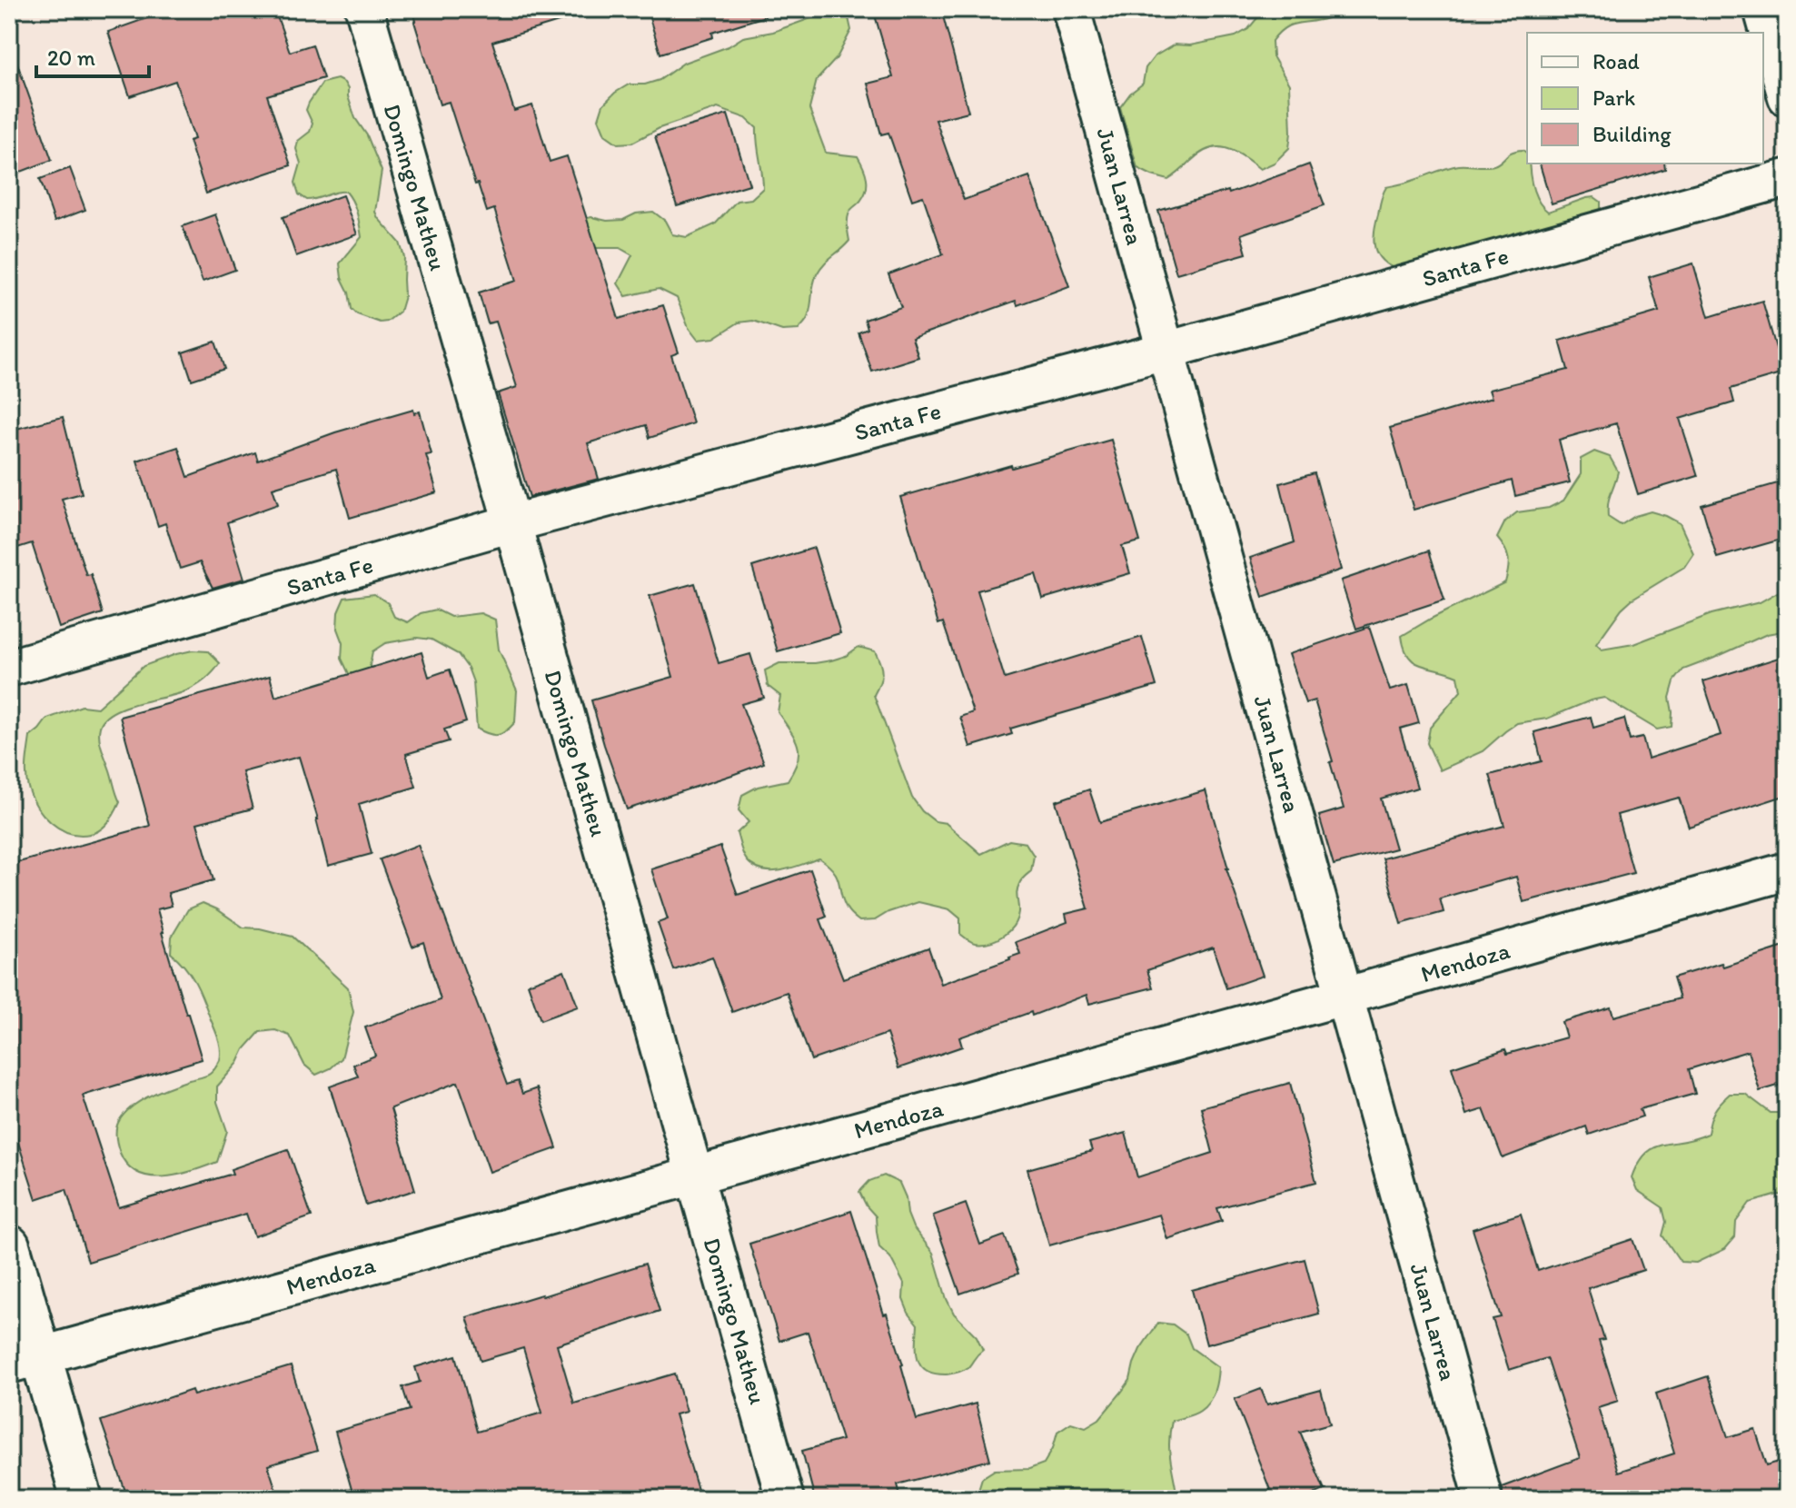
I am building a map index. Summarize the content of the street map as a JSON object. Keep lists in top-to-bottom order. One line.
{"streets":{"street":["Juan Larrea","Domingo Matheu","Santa Fe","Mendoza"]},"crossings":[["Juan Larrea","Santa Fe"],["Juan Larrea","Mendoza"],["Domingo Matheu","Santa Fe"],["Domingo Matheu","Mendoza"]],"legend":["Road","Park","Building"],"scale_bar":"20 m"}
